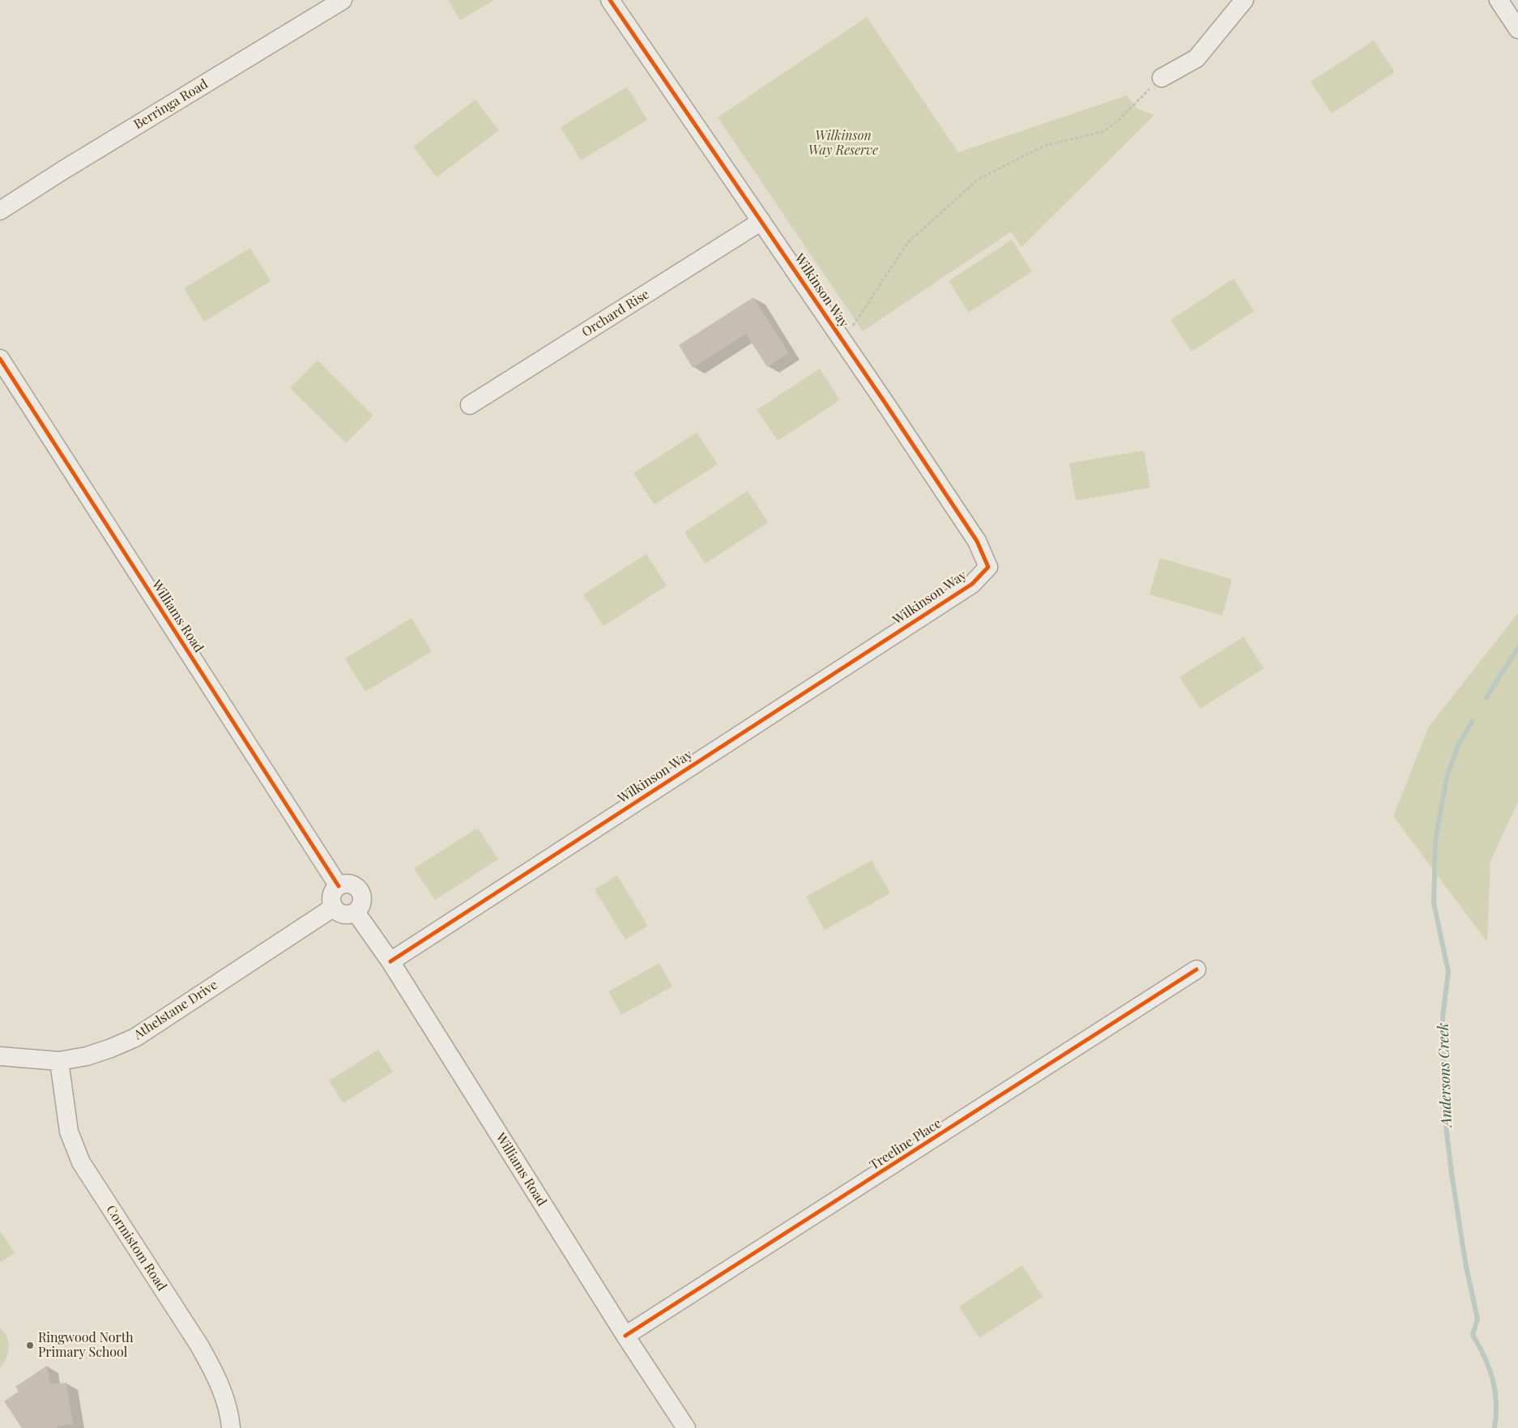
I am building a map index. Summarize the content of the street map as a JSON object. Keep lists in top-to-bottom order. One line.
{"streets":{"street":["Berringa Road","Wilkinson Way","Orchard Rise","Williams Road","Athelstane Drive","Treeline Place","Cormistom Road"]},"crossings":[["Wilkinson Way","Orchard Rise"],["Wilkinson Way","Williams Road"],["Williams Road","Athelstane Drive"],["Williams Road","Treeline Place"],["Athelstane Drive","Cormistom Road"]],"water":["Andersons Creek"],"parks":["Wilkinson Way Reserve"],"places":["Ringwood North Primary School"]}
